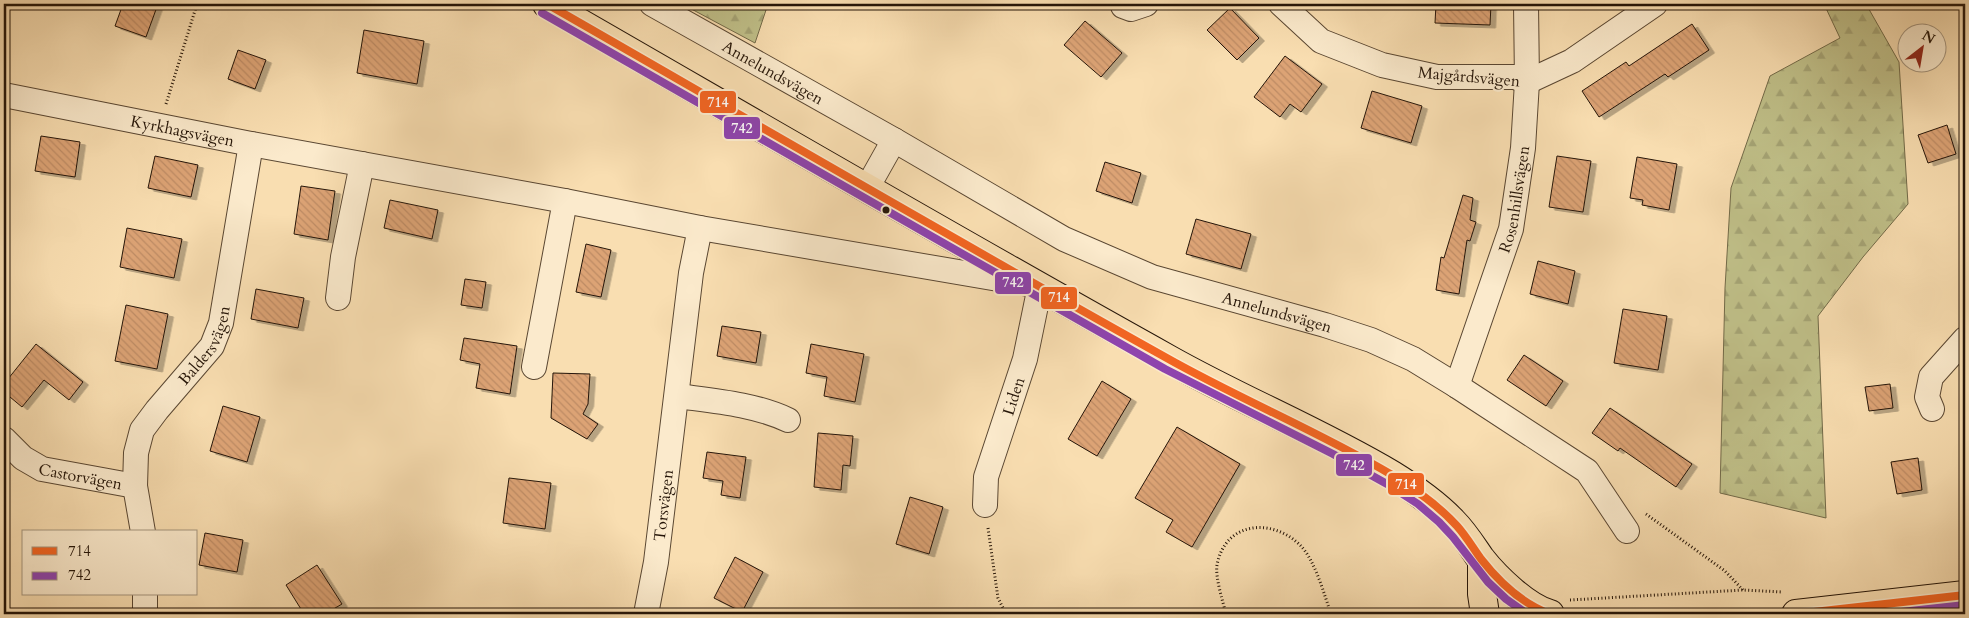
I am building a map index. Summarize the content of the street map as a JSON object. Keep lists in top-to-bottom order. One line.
{"streets":{"street":["Annelundsvägen","Majgårdsvägen","Kyrkhagsvägen","Rosenhillsvägen","Baldersvägen","Liden","Castorvägen","Torsvägen"]},"crossings":[["Annelundsvägen","Rosenhillsvägen"],["Majgårdsvägen","Rosenhillsvägen"],["Kyrkhagsvägen","Baldersvägen"],["Kyrkhagsvägen","Liden"],["Kyrkhagsvägen","Torsvägen"],["Baldersvägen","Castorvägen"]],"lines":["transit line 714","transit line 742"],"legend":["714","742"],"north":"top right"}
